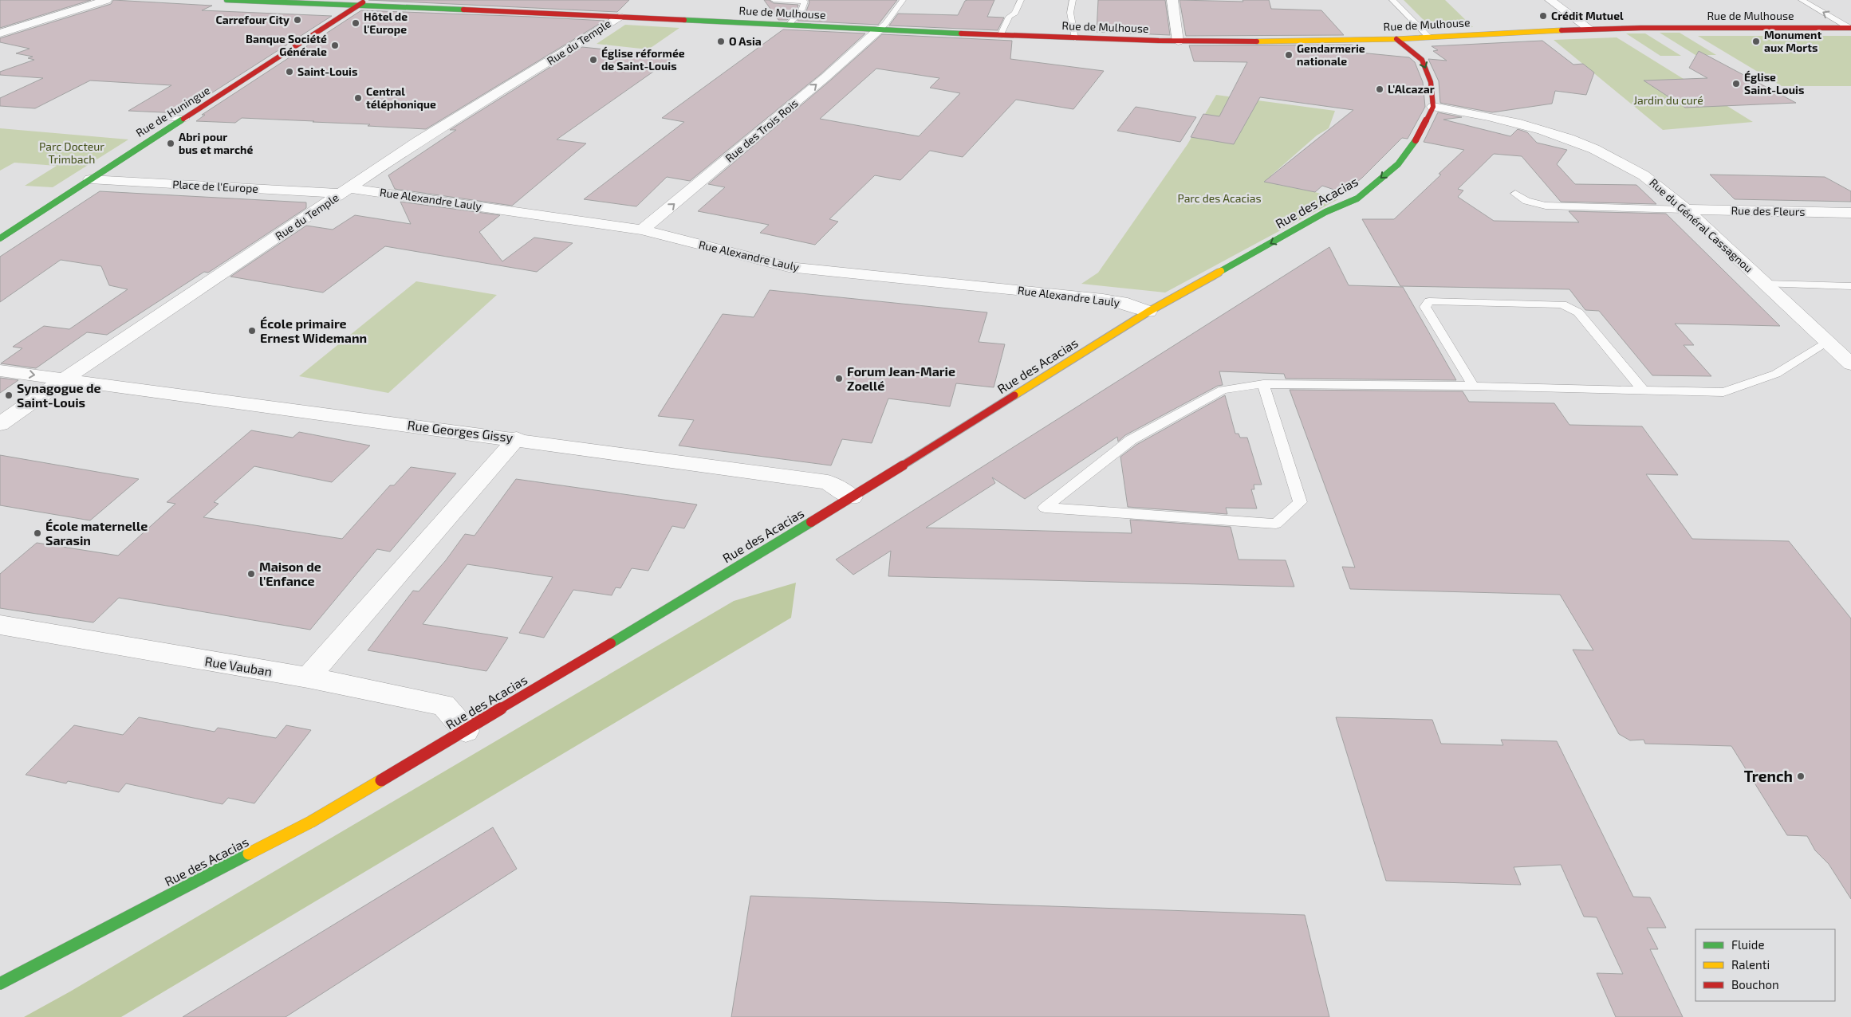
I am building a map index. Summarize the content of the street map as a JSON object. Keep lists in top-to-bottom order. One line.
{"streets":{"main road":["Rue de Mulhouse","Rue de Huningue","Rue des Acacias"],"street":["Rue du Temple","Rue des Trois Rois","Place de l'Europe","Rue Alexandre Lauly","Rue des Fleurs","Rue du Général Cassagnou","Rue Georges Gissy","Rue Vauban"]},"crossings":[["Rue de Mulhouse","Rue du Temple"],["Rue de Mulhouse","Rue de Huningue"],["Rue de Mulhouse","Rue des Trois Rois"],["Rue du Temple","Place de l'Europe"],["Rue du Temple","Rue Alexandre Lauly"],["Rue du Temple","Rue Georges Gissy"],["Rue de Huningue","Place de l'Europe"],["Rue des Trois Rois","Rue Alexandre Lauly"],["Place de l'Europe","Rue Alexandre Lauly"],["Rue Alexandre Lauly","Rue des Acacias"],["Rue des Acacias","Rue du Général Cassagnou"],["Rue des Acacias","Rue Georges Gissy"],["Rue des Acacias","Rue Vauban"],["Rue des Fleurs","Rue du Général Cassagnou"]],"one_way":["Rue des Trois Rois"],"parks":["Jardin du curé","Parc Docteur Trimbach","Parc des Acacias"],"places":["Crédit Mutuel","Carrefour City","Hôtel de l'Europe","O Asia","Monument aux Morts","Banque Société Générale","Gendarmerie nationale","Église réformée de Saint-Louis","Saint-Louis","Église Saint-Louis","L'Alcazar","Central téléphonique","Abri pour bus et marché","École primaire Ernest Widemann","Forum Jean-Marie Zoellé","Synagogue de Saint-Louis","École maternelle Sarasin","Maison de l'Enfance","Trench"],"legend":["Fluide","Ralenti","Bouchon"]}
